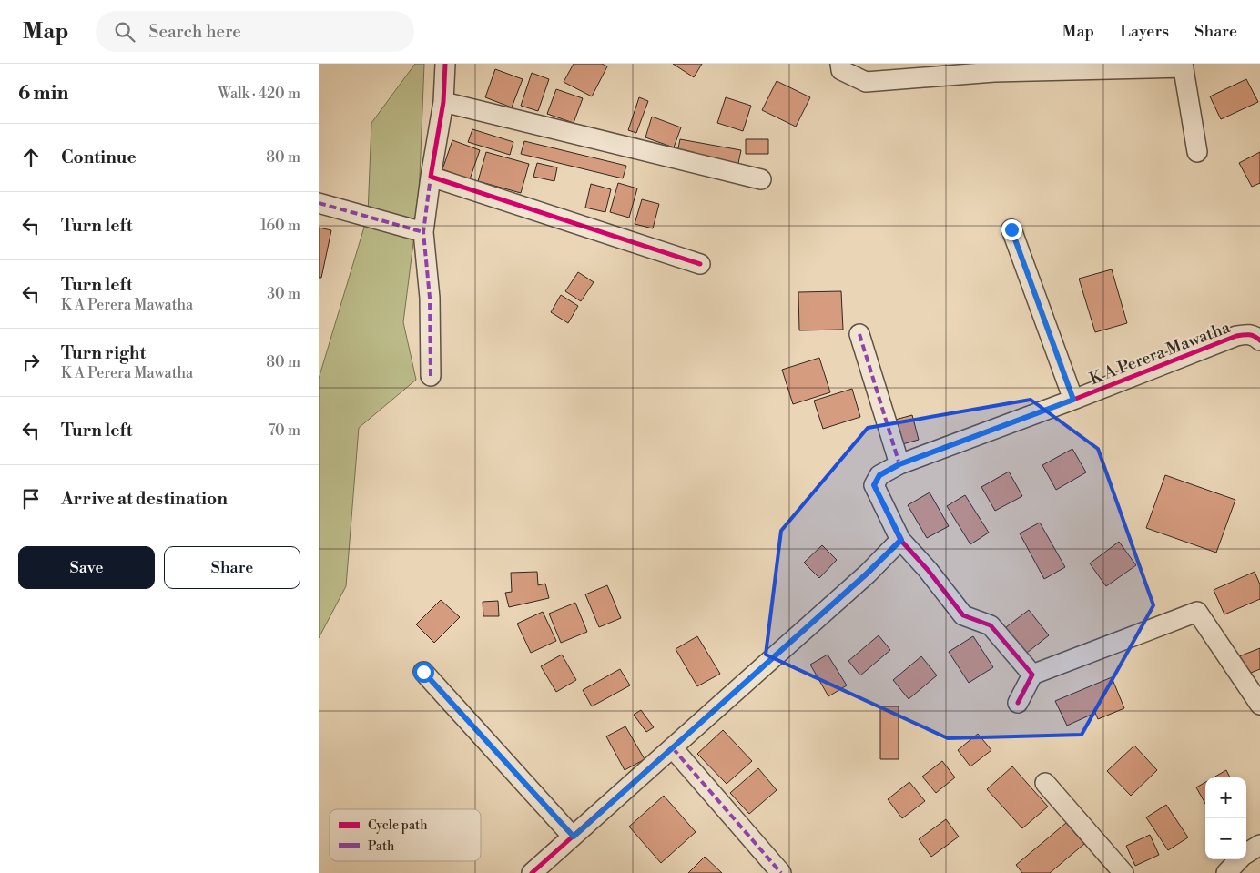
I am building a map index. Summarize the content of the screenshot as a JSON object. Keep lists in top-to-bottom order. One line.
{"streets":{"street":["K A Perera Mawatha"]},"legend":["Cycle path","Path"],"page":{"header":"Map","search":"Search here","nav":["Map","Layers","Share"],"heading":["6 min","Walk · 420 m"],"list":[["Continue","80 m"],["Turn left","160 m"],["Turn left","K A Perera Mawatha","30 m"],["Turn right","K A Perera Mawatha","80 m"],["Turn left","70 m"],"Arrive at destination"],"buttons":["Save","Share"],"map_buttons":["+","−"]}}
